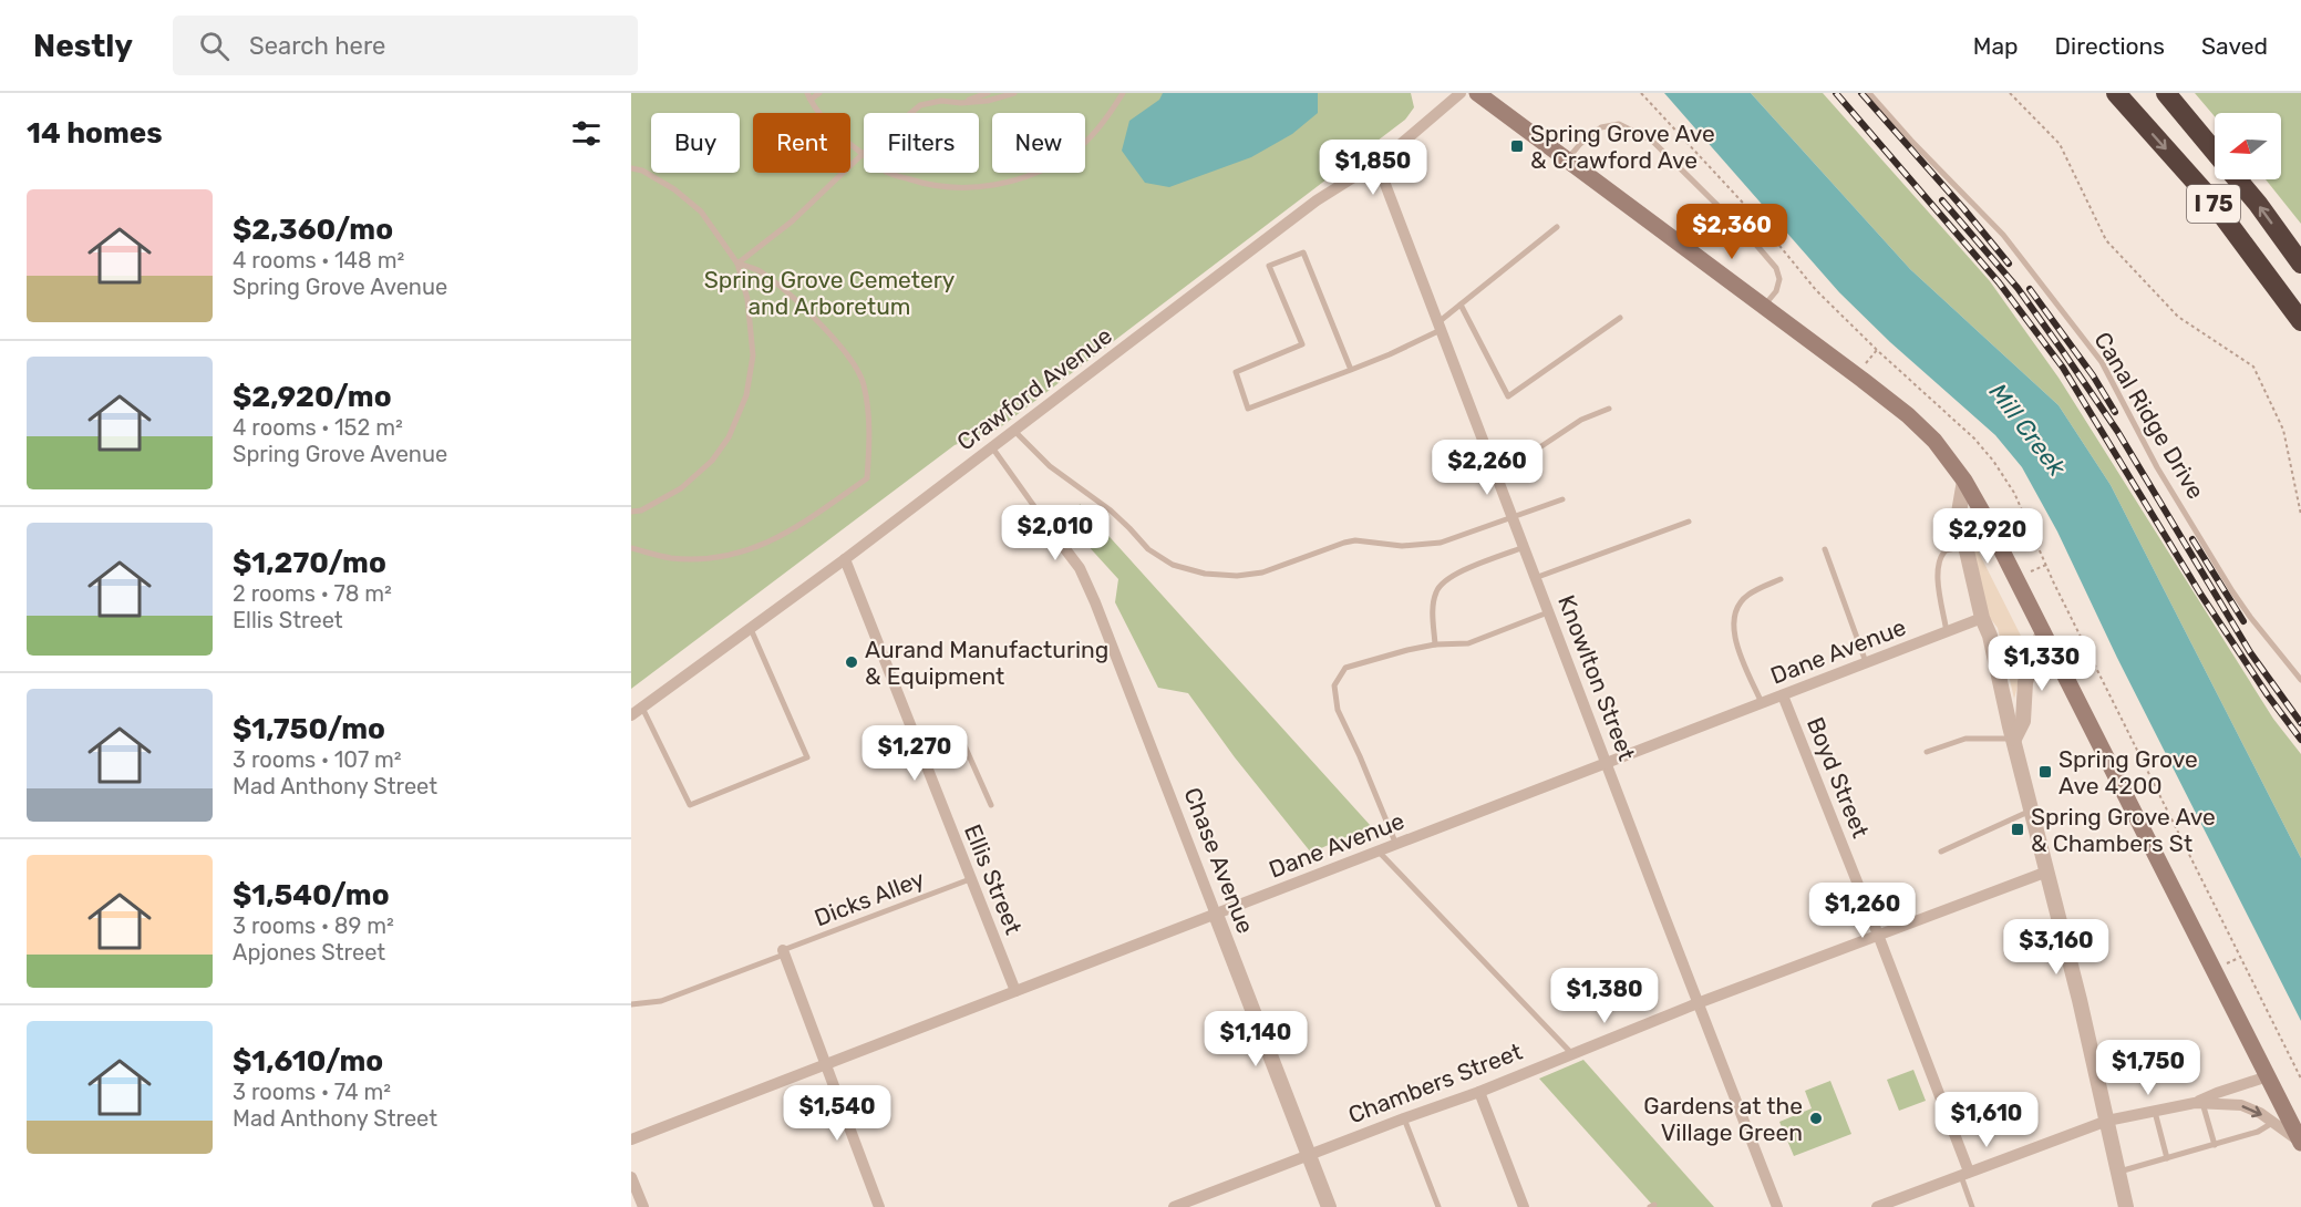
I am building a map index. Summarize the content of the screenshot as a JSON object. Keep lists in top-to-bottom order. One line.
{"streets":{"highway":["I 75"],"street":["Crawford Avenue","Dane Avenue","Knowlton Street","Boyd Street","Chase Avenue","Ellis Street","Chambers Street"],"lane":["Canal Ridge Drive","Dicks Alley"]},"crossings":[["Crawford Avenue","Knowlton Street"],["Crawford Avenue","Ellis Street"],["Dane Avenue","Knowlton Street"],["Dane Avenue","Boyd Street"],["Dane Avenue","Chase Avenue"],["Dane Avenue","Ellis Street"],["Knowlton Street","Chambers Street"],["Boyd Street","Chambers Street"],["Chase Avenue","Chambers Street"],["Ellis Street","Dicks Alley"]],"water":["Mill Creek"],"parks":["Spring Grove Cemetery and Arboretum"],"places":{"transit":["Spring Grove Ave & Crawford Ave","Spring Grove Ave 4200","Spring Grove Ave & Chambers St"],"other":["Aurand Manufacturing & Equipment","Gardens at the Village Green"]},"north":"left","page":{"header":"Nestly","search":"Search here","nav":["Map","Directions","Saved"],"heading":"14 homes","chip":["Buy","Rent","Filters","New"],"price":["$1,850","$2,360","$2,260","$2,010","$2,920","$1,330","$1,270","$1,260","$3,160","$1,380","$1,140","$1,750","$1,540","$1,610"],"list":[{"name":"$2,360/mo","note":"4 rooms · 148 m² · Spring Grove Avenue"},{"name":"$2,920/mo","note":"4 rooms · 152 m² · Spring Grove Avenue"},{"name":"$1,270/mo","note":"2 rooms · 78 m² · Ellis Street"},{"name":"$1,750/mo","note":"3 rooms · 107 m² · Mad Anthony Street"},{"name":"$1,540/mo","note":"3 rooms · 89 m² · Apjones Street"},{"name":"$1,610/mo","note":"3 rooms · 74 m² · Mad Anthony Street"}]}}
